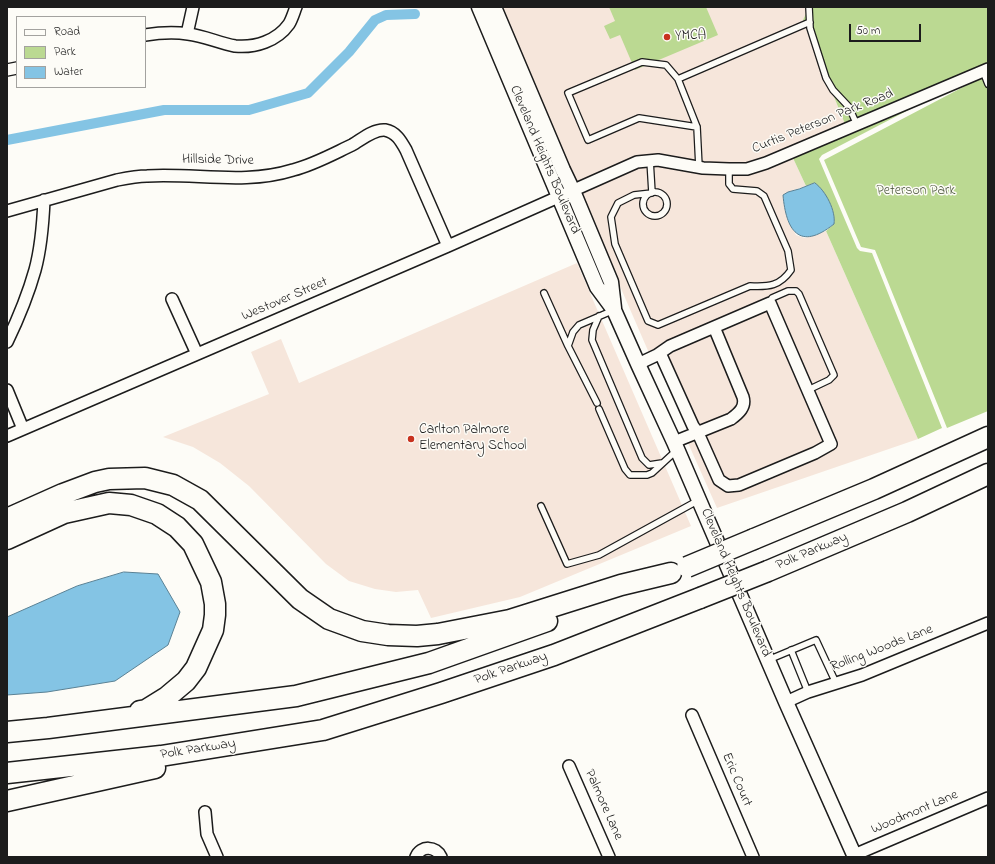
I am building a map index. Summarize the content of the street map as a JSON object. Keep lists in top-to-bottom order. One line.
{"streets":{"highway":["Polk Parkway"],"street":["Curtis Peterson Park Road","Cleveland Heights Boulevard","Hillside Drive","Westover Street","Rolling Woods Lane","Eric Court","Palmore Lane","Woodmont Lane"]},"crossings":[["Curtis Peterson Park Road","Cleveland Heights Boulevard"],["Curtis Peterson Park Road","Westover Street"],["Cleveland Heights Boulevard","Westover Street"],["Cleveland Heights Boulevard","Rolling Woods Lane"],["Cleveland Heights Boulevard","Woodmont Lane"],["Hillside Drive","Westover Street"]],"parks":["Peterson Park"],"places":["YMCA","Carlton Palmore Elementary School"],"legend":["Road","Park","Water"],"scale_bar":"50 m"}
